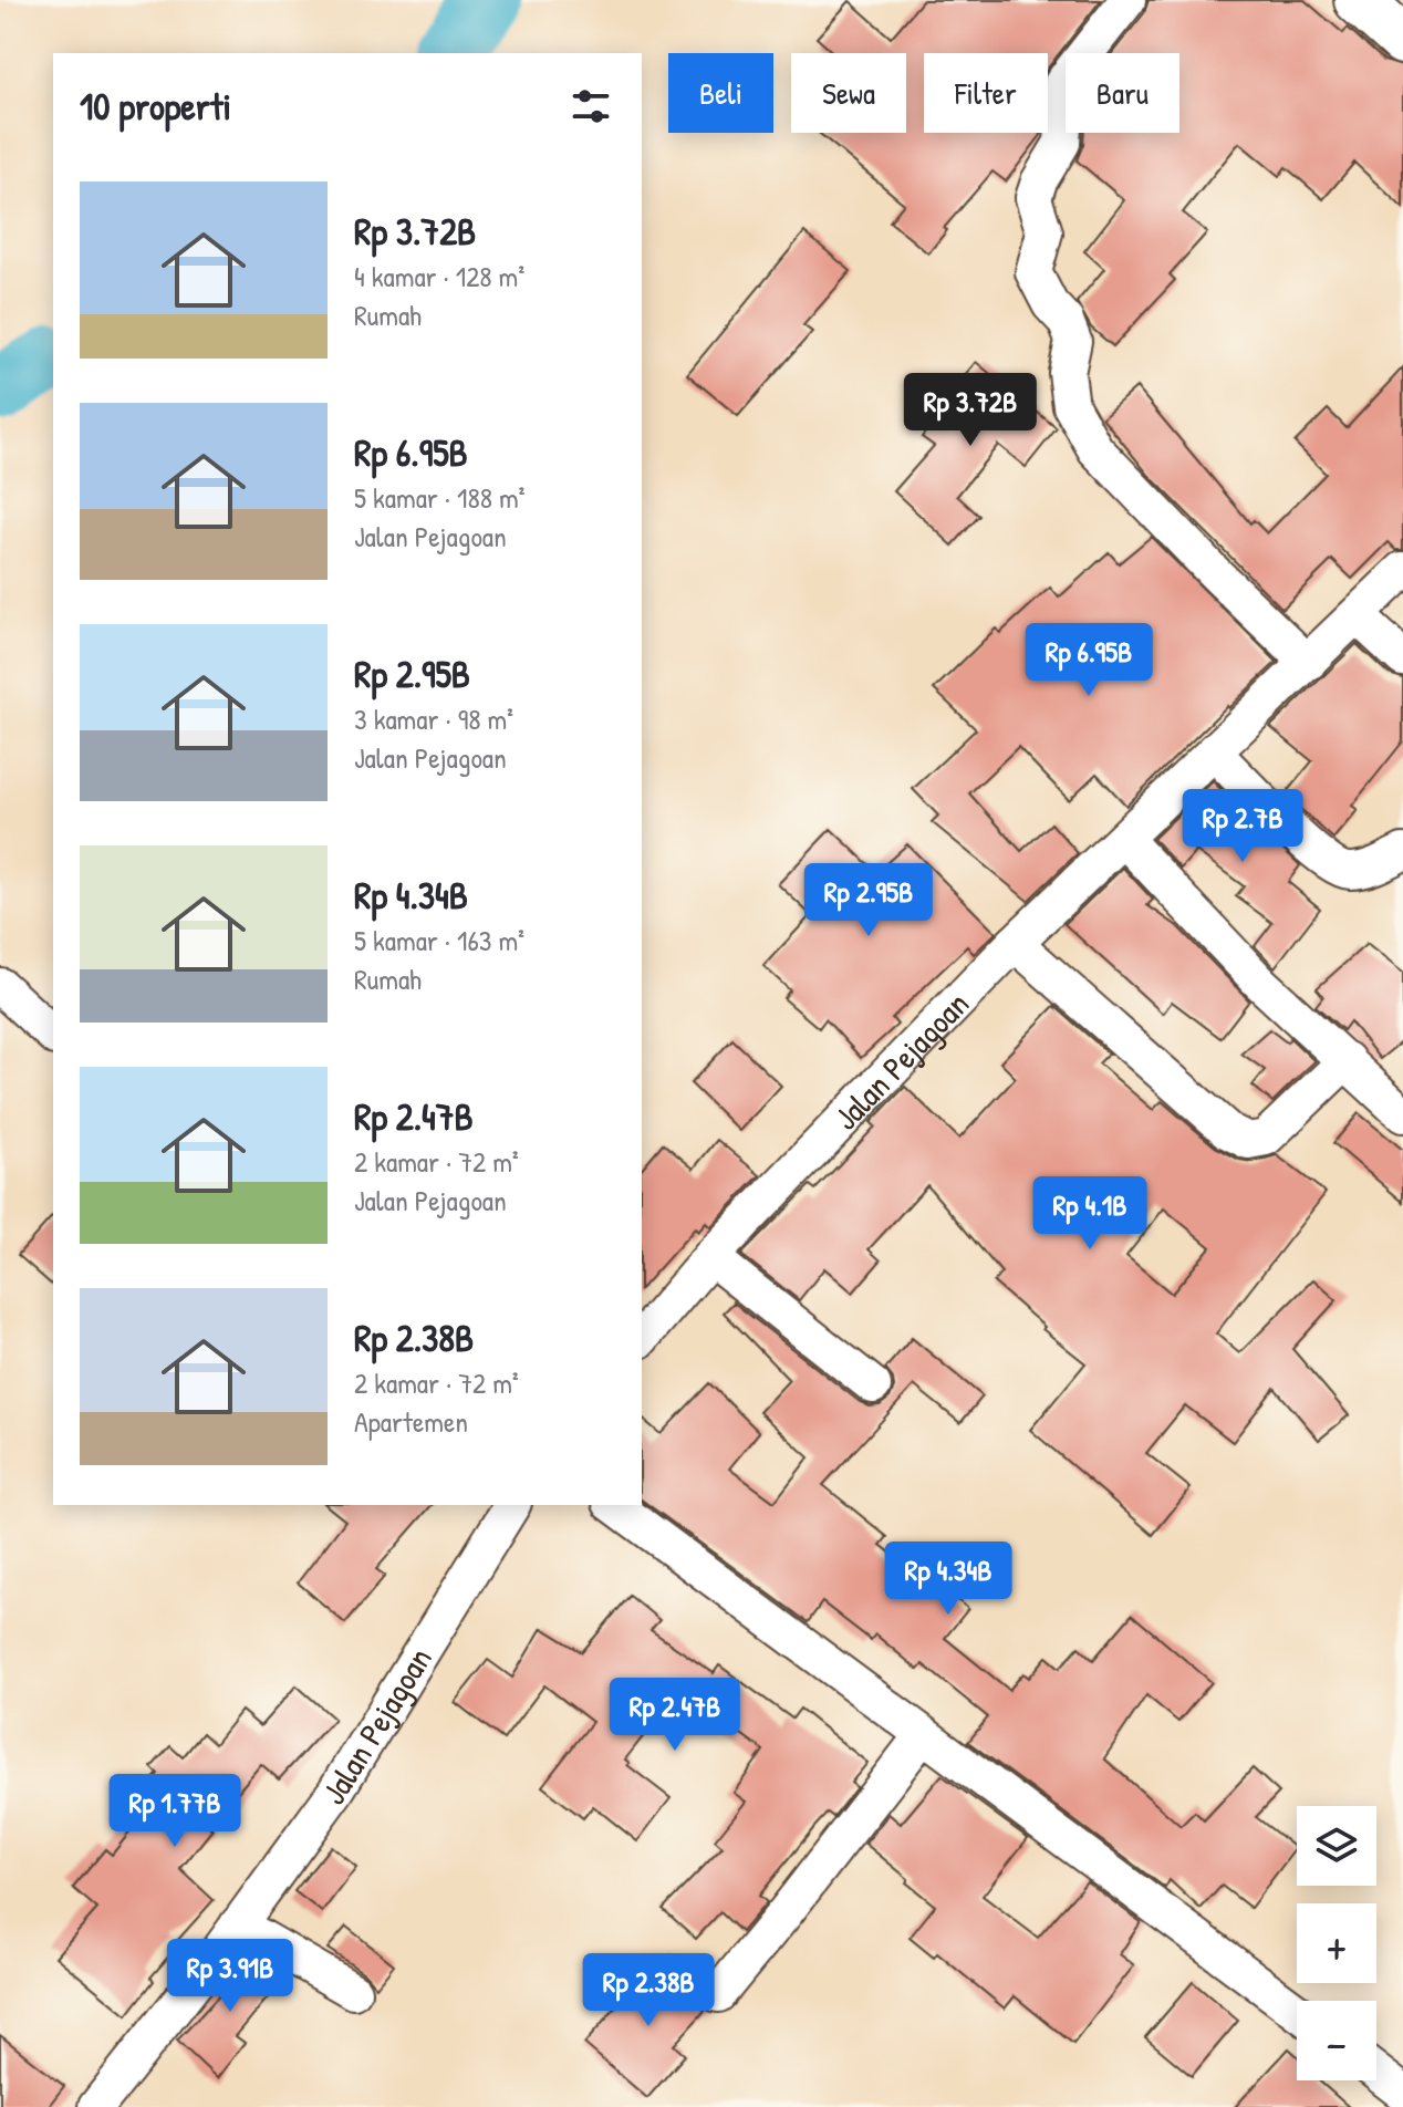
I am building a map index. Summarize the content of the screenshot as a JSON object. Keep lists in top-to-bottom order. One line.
{"streets":{"street":["Jalan Pejagoan"]},"page":{"chip":["Beli","Sewa","Filter","Baru"],"heading":"10 properti","list":[{"name":"Rp 3.72B","note":"4 kamar · 128 m² · Rumah"},{"name":"Rp 6.95B","note":"5 kamar · 188 m² · Jalan Pejagoan"},{"name":"Rp 2.95B","note":"3 kamar · 98 m² · Jalan Pejagoan"},{"name":"Rp 4.34B","note":"5 kamar · 163 m² · Rumah"},{"name":"Rp 2.47B","note":"2 kamar · 72 m² · Jalan Pejagoan"},{"name":"Rp 2.38B","note":"2 kamar · 72 m² · Apartemen"}],"price":["Rp 3.72B","Rp 6.95B","Rp 2.7B","Rp 2.95B","Rp 4.1B","Rp 4.34B","Rp 2.47B","Rp 1.77B","Rp 3.91B","Rp 2.38B"],"map_buttons":["+","−"]}}
